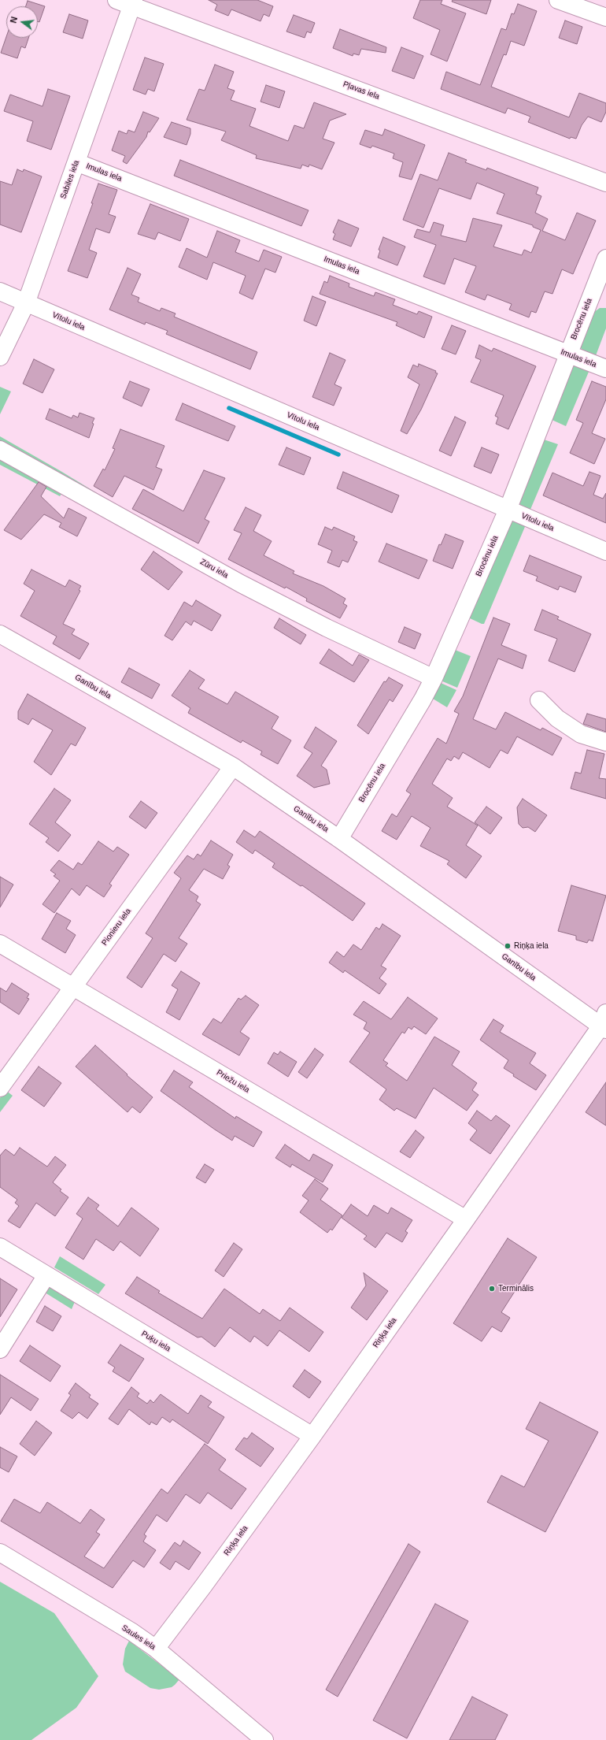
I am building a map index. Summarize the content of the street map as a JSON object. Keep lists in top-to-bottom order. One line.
{"streets":{"street":["Pļavas iela","Imulas iela","Sabiles iela","Brocēnu iela","Vītolu iela","Zūru iela","Ganību iela","Pionieru iela","Priežu iela","Riņķa iela","Puķu iela","Saules iela"]},"crossings":[["Pļavas iela","Sabiles iela"],["Imulas iela","Sabiles iela"],["Imulas iela","Brocēnu iela"],["Sabiles iela","Vītolu iela"],["Brocēnu iela","Vītolu iela"],["Brocēnu iela","Zūru iela"],["Brocēnu iela","Ganību iela"],["Ganību iela","Pionieru iela"],["Ganību iela","Riņķa iela"],["Pionieru iela","Priežu iela"],["Priežu iela","Riņķa iela"],["Riņķa iela","Puķu iela"],["Riņķa iela","Saules iela"]],"places":["Riņķa iela","Terminālis"],"north":"left"}
